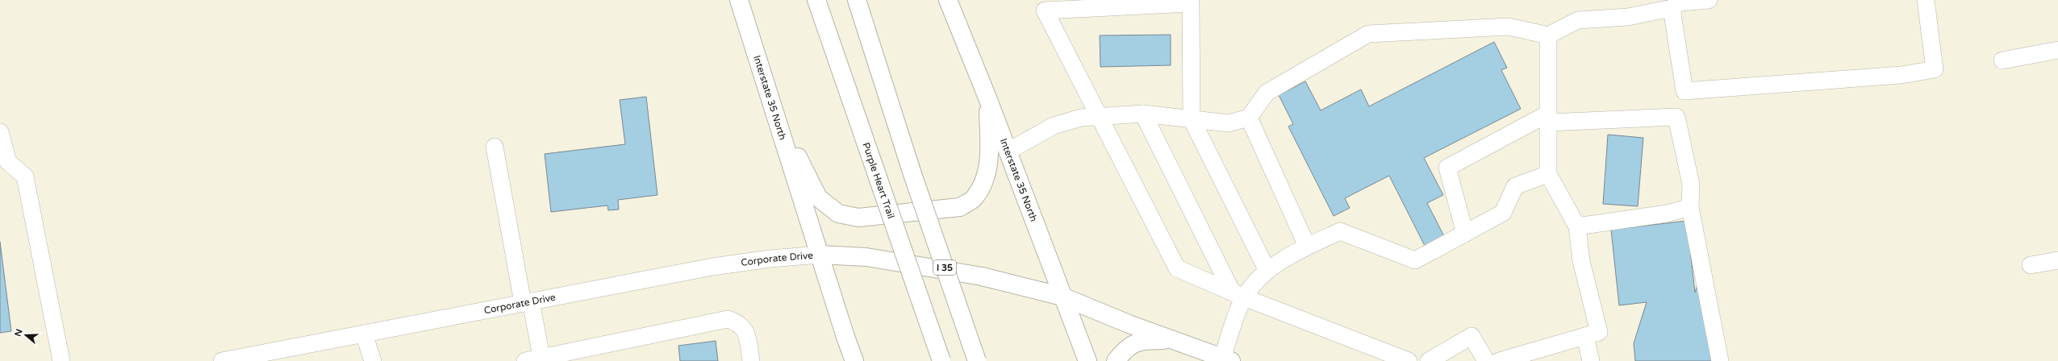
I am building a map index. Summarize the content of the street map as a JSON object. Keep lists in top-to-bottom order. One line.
{"streets":{"main road":["Interstate 35 North","Purple Heart Trail","I 35"],"street":["Corporate Drive"]},"crossings":[["Interstate 35 North","Corporate Drive"]],"north":"left"}
